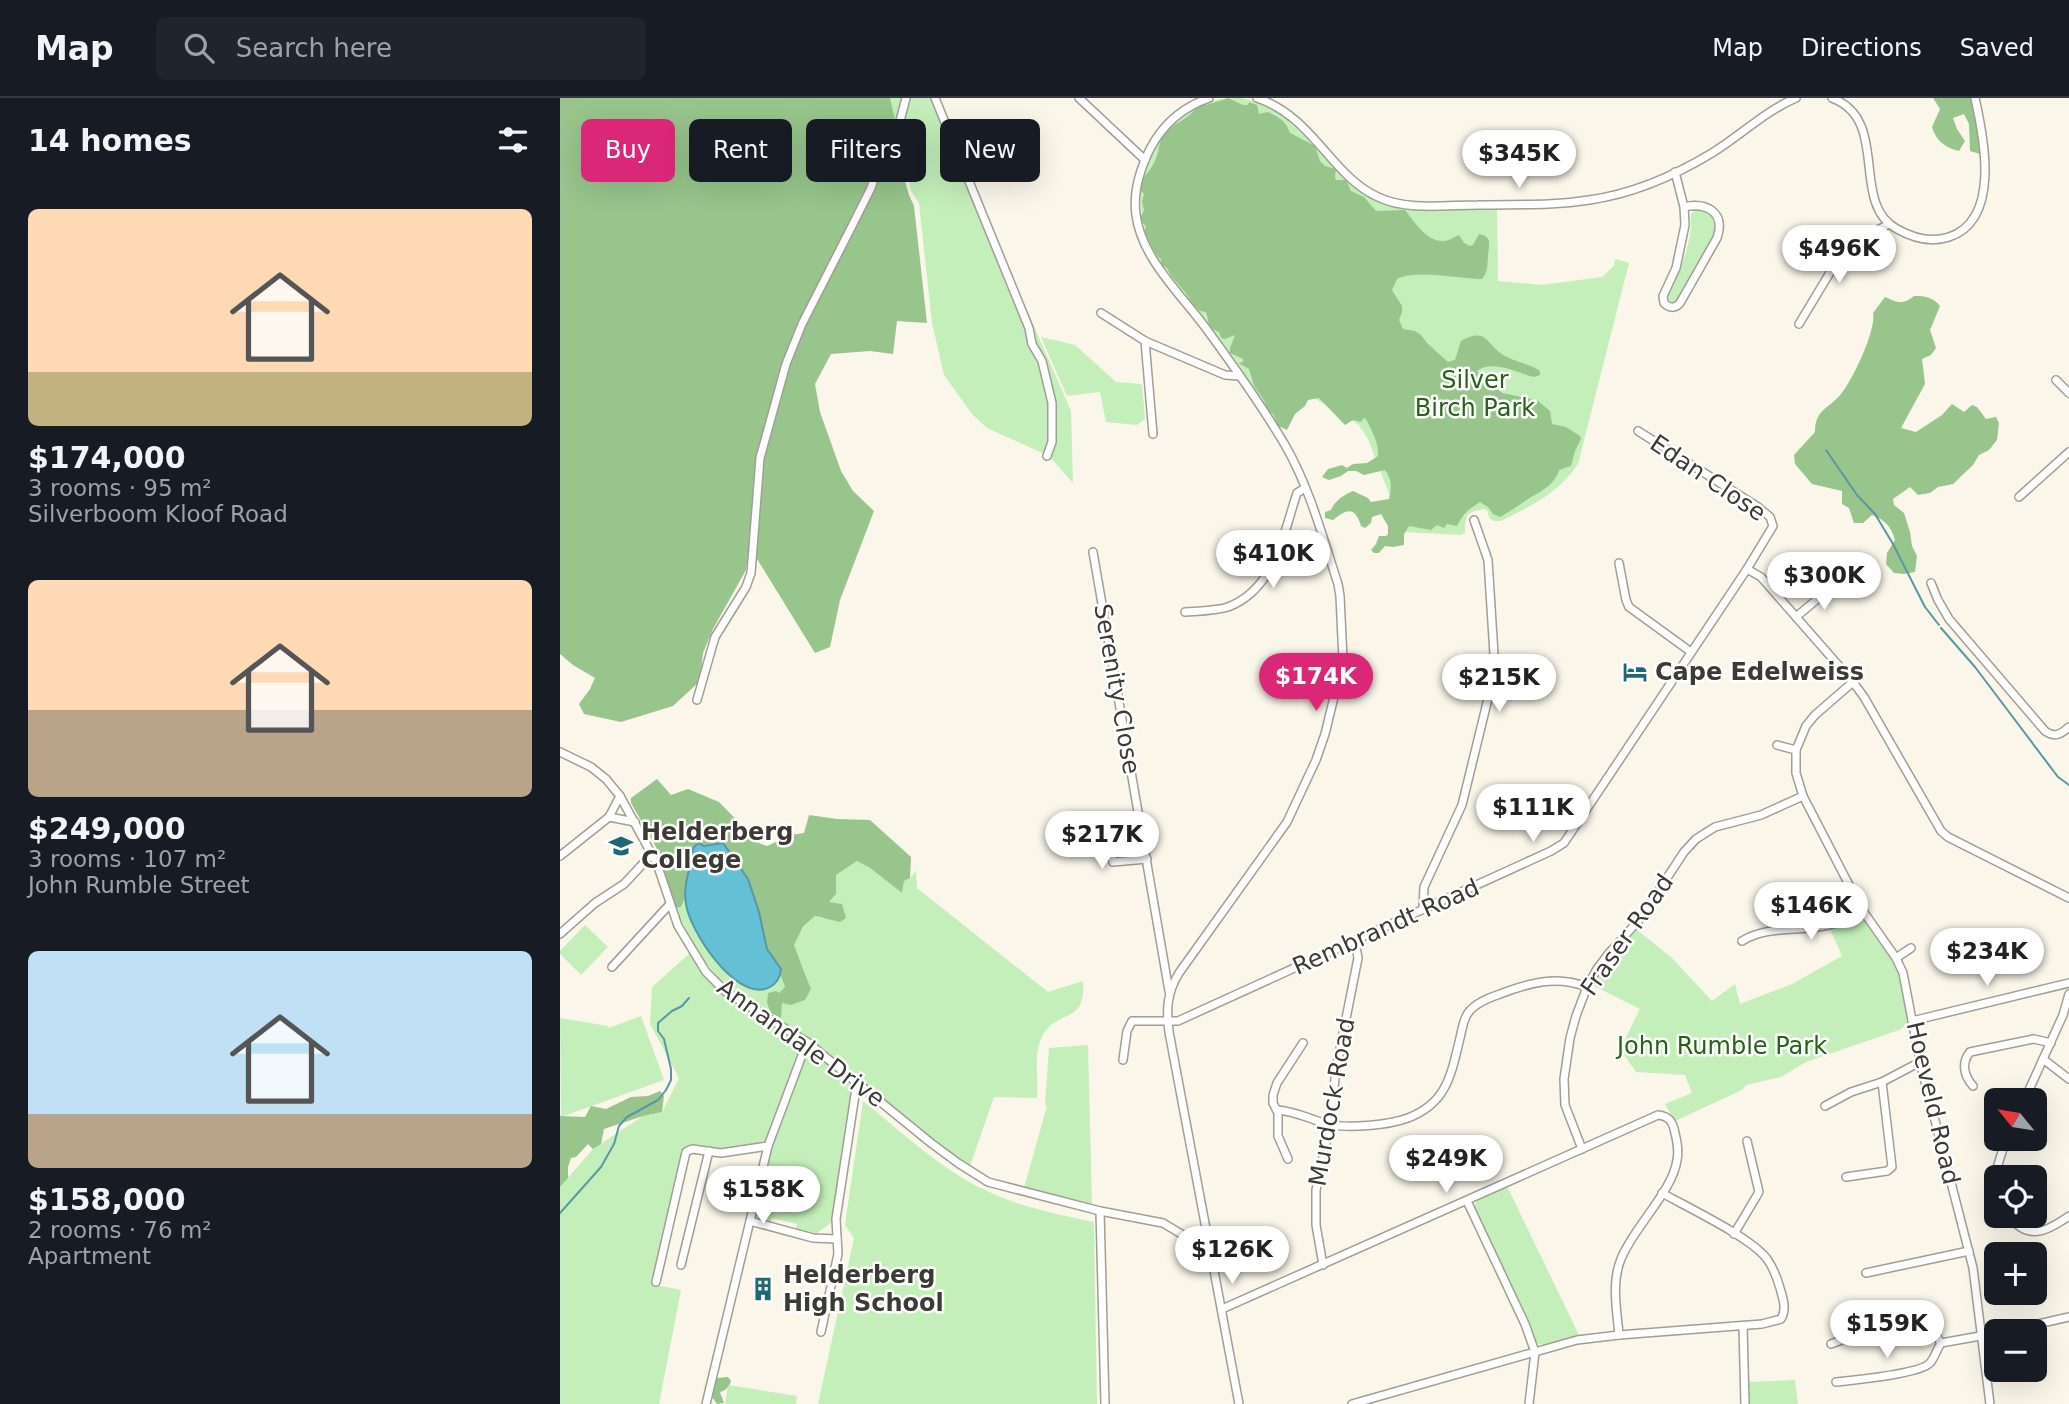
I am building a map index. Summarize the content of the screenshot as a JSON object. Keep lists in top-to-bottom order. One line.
{"streets":{"street":["Edan Close","Serenity Close","Rembrandt Road","Fraser Road","Annandale Drive","Murdock Road","Hoeveld Road"]},"crossings":[["Edan Close","Rembrandt Road"],["Serenity Close","Rembrandt Road"],["Serenity Close","Annandale Drive"],["Rembrandt Road","Murdock Road"],["Fraser Road","Hoeveld Road"]],"parks":["Silver Birch Park","John Rumble Park"],"places":{"hotel":["Cape Edelweiss"],"school or university":["Helderberg College"],"building":["Helderberg High School"]},"north":"top left","page":{"header":"Map","search":"Search here","nav":["Map","Directions","Saved"],"heading":"14 homes","chip":["Buy","Rent","Filters","New"],"price":["$345K","$496K","$410K","$300K","$174K","$215K","$111K","$217K","$146K","$234K","$249K","$158K","$126K","$159K"],"list":[{"name":"$174,000","note":"3 rooms · 95 m² · Silverboom Kloof Road"},{"name":"$249,000","note":"3 rooms · 107 m² · John Rumble Street"},{"name":"$158,000","note":"2 rooms · 76 m² · Apartment"}],"map_buttons":["+","−"]}}
